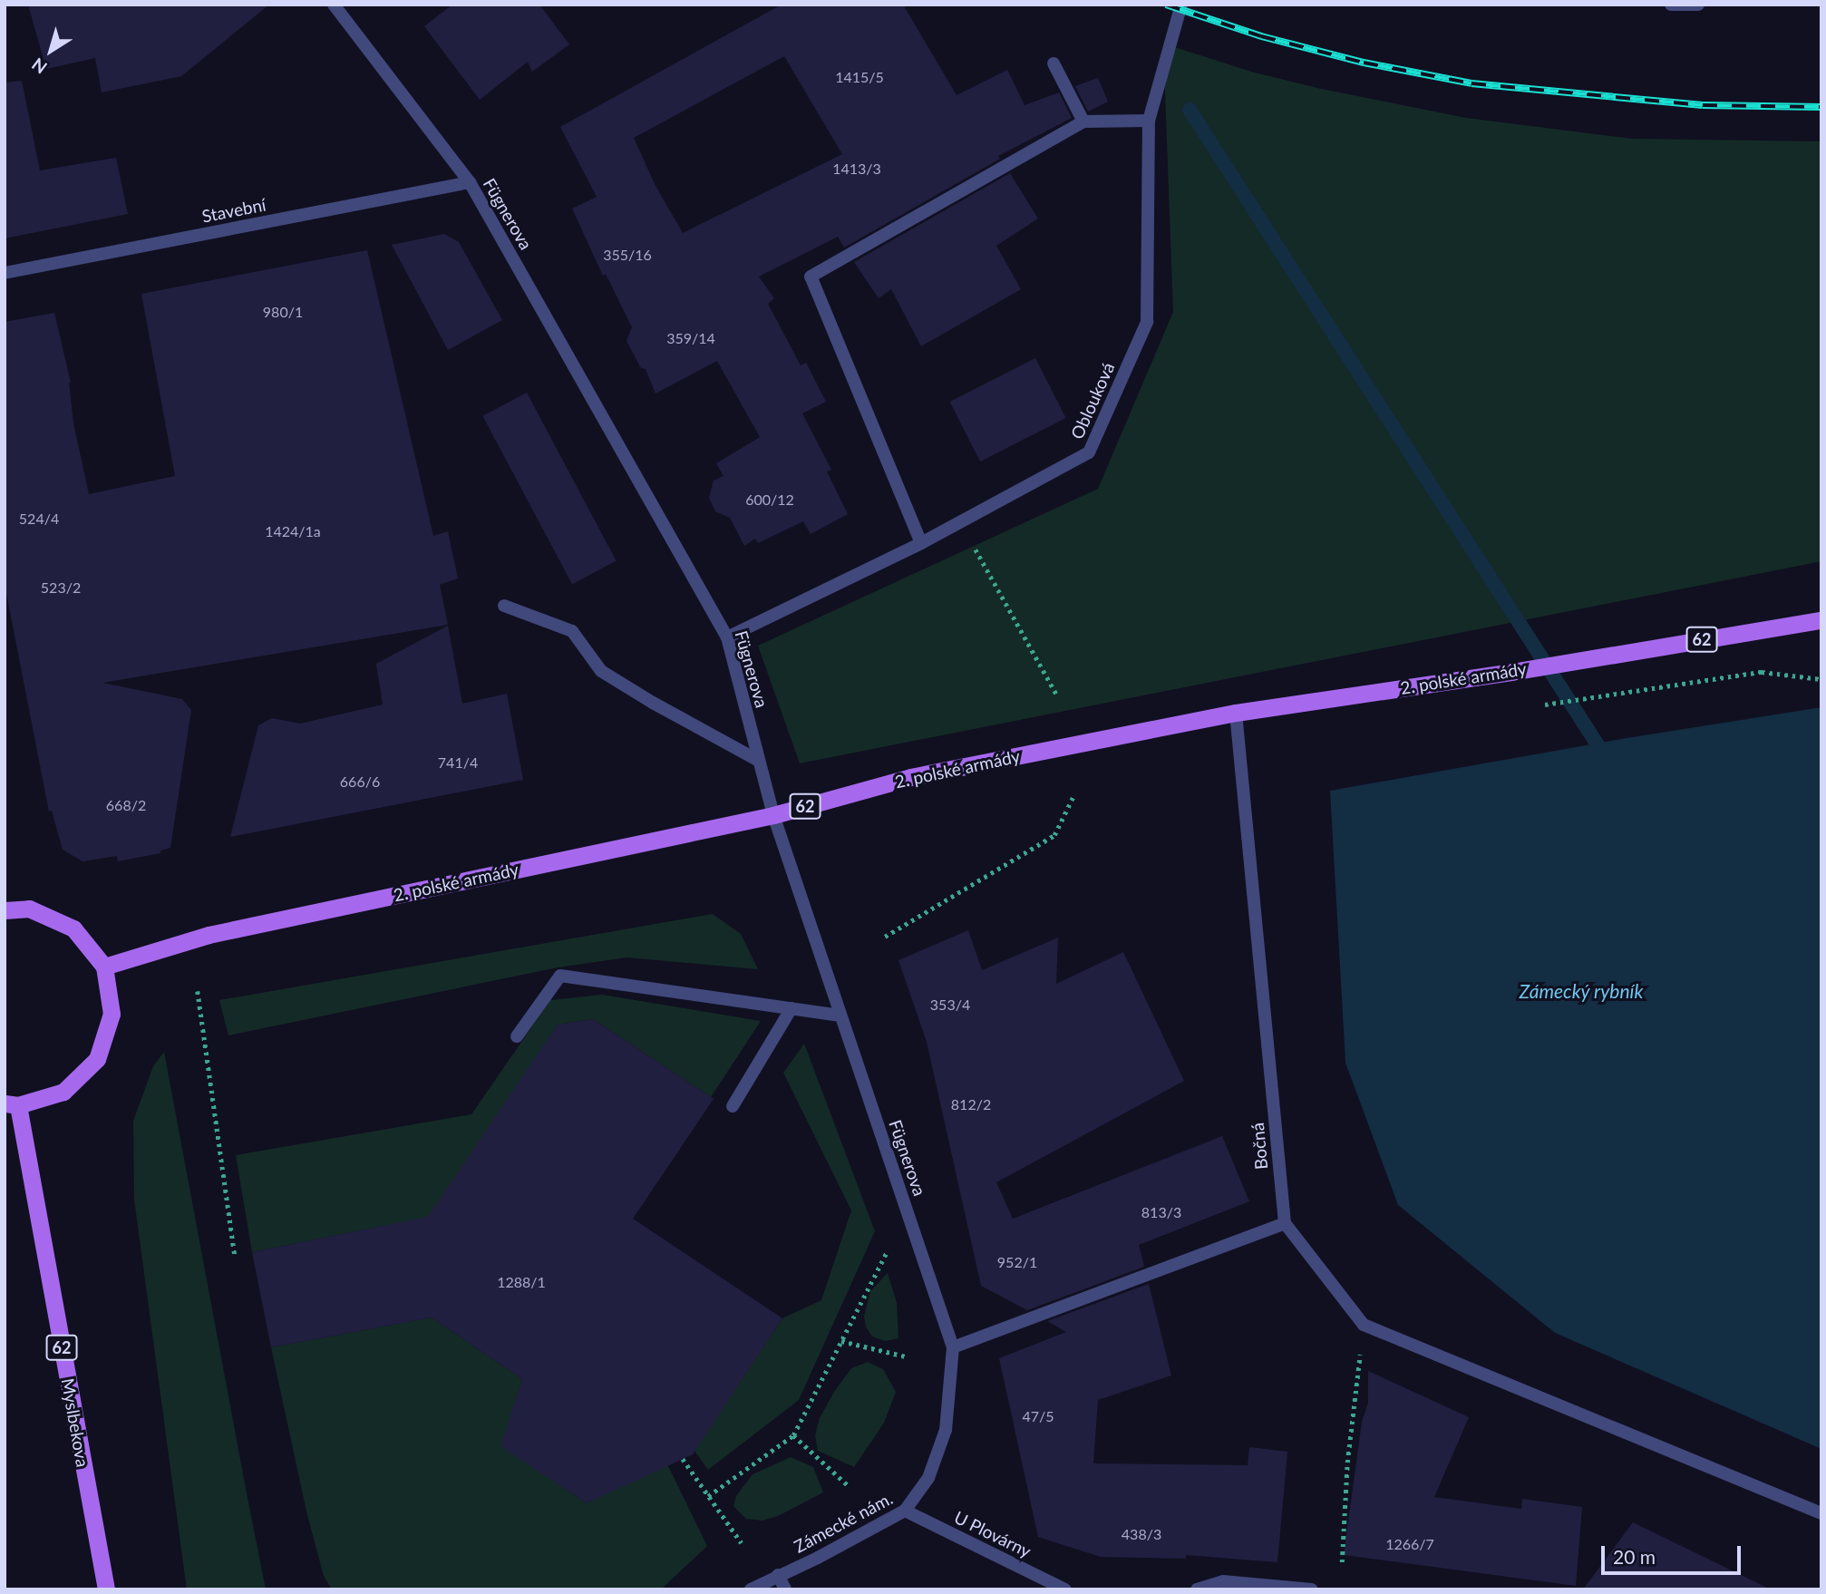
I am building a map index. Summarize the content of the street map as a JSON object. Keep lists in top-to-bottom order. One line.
{"streets":{"main road":["62","2. polské armády","Myslbekova"],"street":["Stavební","Fügnerova","Oblouková","Bočná","Zámecké nám.","U Plovárny"]},"crossings":[["Stavební","Fügnerova"],["Fügnerova","Oblouková"],["Fügnerova","2. polské armády"],["Fügnerova","Zámecké nám."],["62","2. polské armády"],["62","Myslbekova"],["2. polské armády","Bočná"],["Zámecké nám.","U Plovárny"]],"water":["Zámecký rybník"],"house_numbers":["1415/5","1413/3","355/16","980/1","359/14","600/12","524/4","1424/1a","523/2","741/4","666/6","668/2","353/4","812/2","813/3","952/1","1288/1","47/5","438/3","1266/7"],"scale_bar":"20 m","north":"bottom left"}
